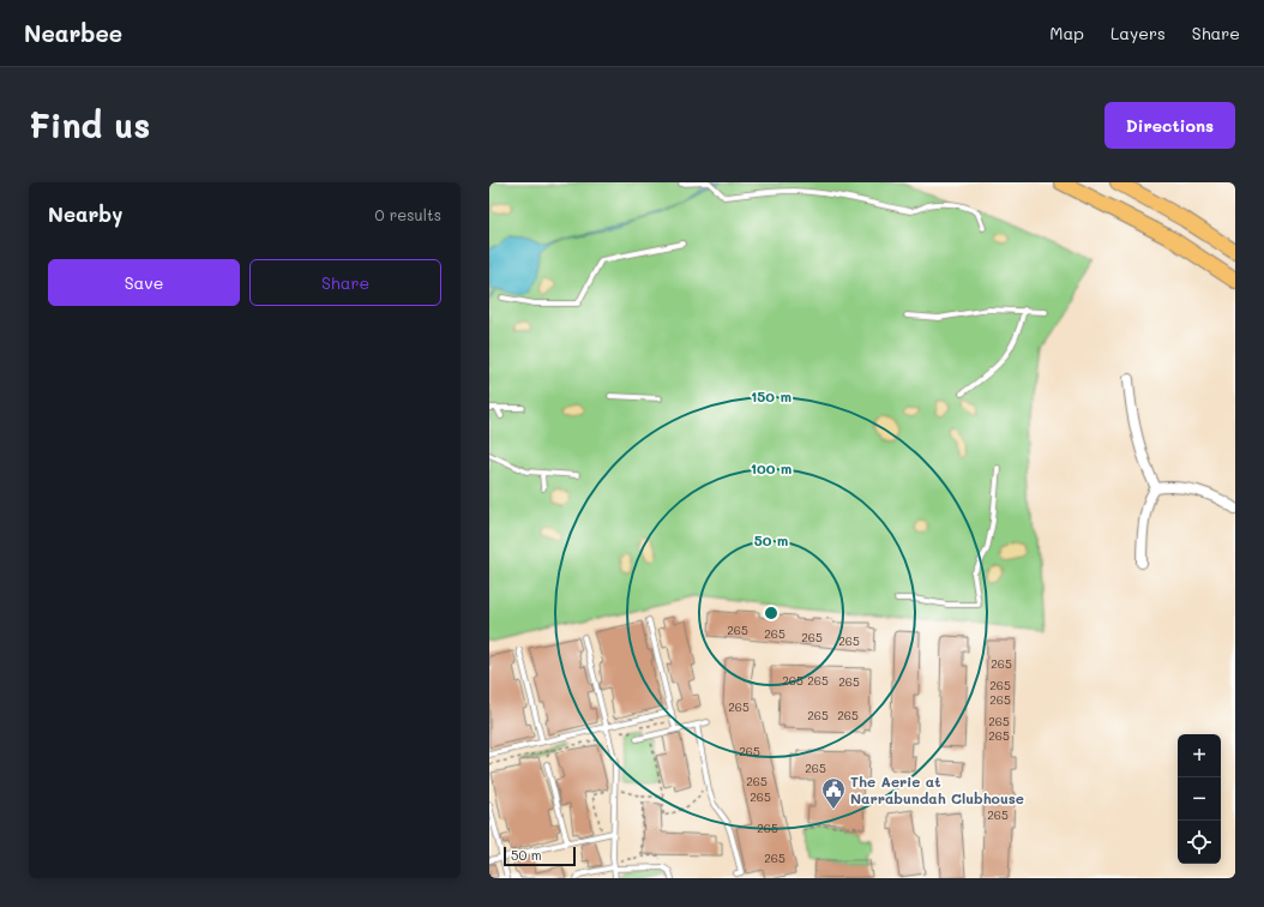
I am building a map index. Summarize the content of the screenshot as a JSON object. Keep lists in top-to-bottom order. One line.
{"places":{"public building":["The Aerie at Narrabundah Clubhouse"]},"house_numbers":["265","265","265","265","265","265","265","265","265","265","265","265","265","265","265","265","265","265","265","265","265","265"],"scale_bar":"50 m","page":{"header":"Nearbee","nav":["Map","Layers","Share"],"buttons":["Directions",["Save","Share"]],"title":"Find us","heading":["Nearby","0 results"],"map_buttons":["+","−"],"scale":"50 m"},"rings":["150 m","100 m","50 m"]}
